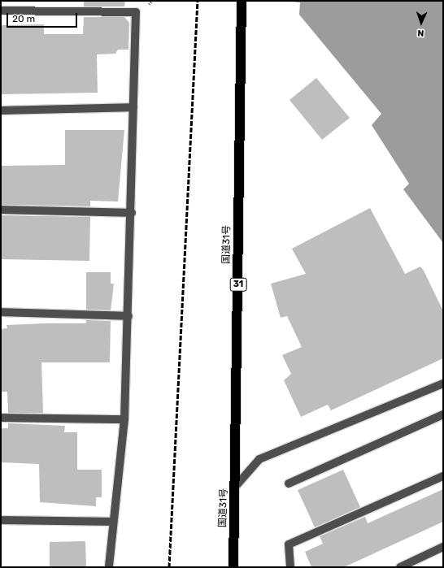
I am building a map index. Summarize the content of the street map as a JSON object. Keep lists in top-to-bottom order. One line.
{"streets":{"highway":["国道31号","31"]},"scale_bar":"20 m","north":"bottom"}
